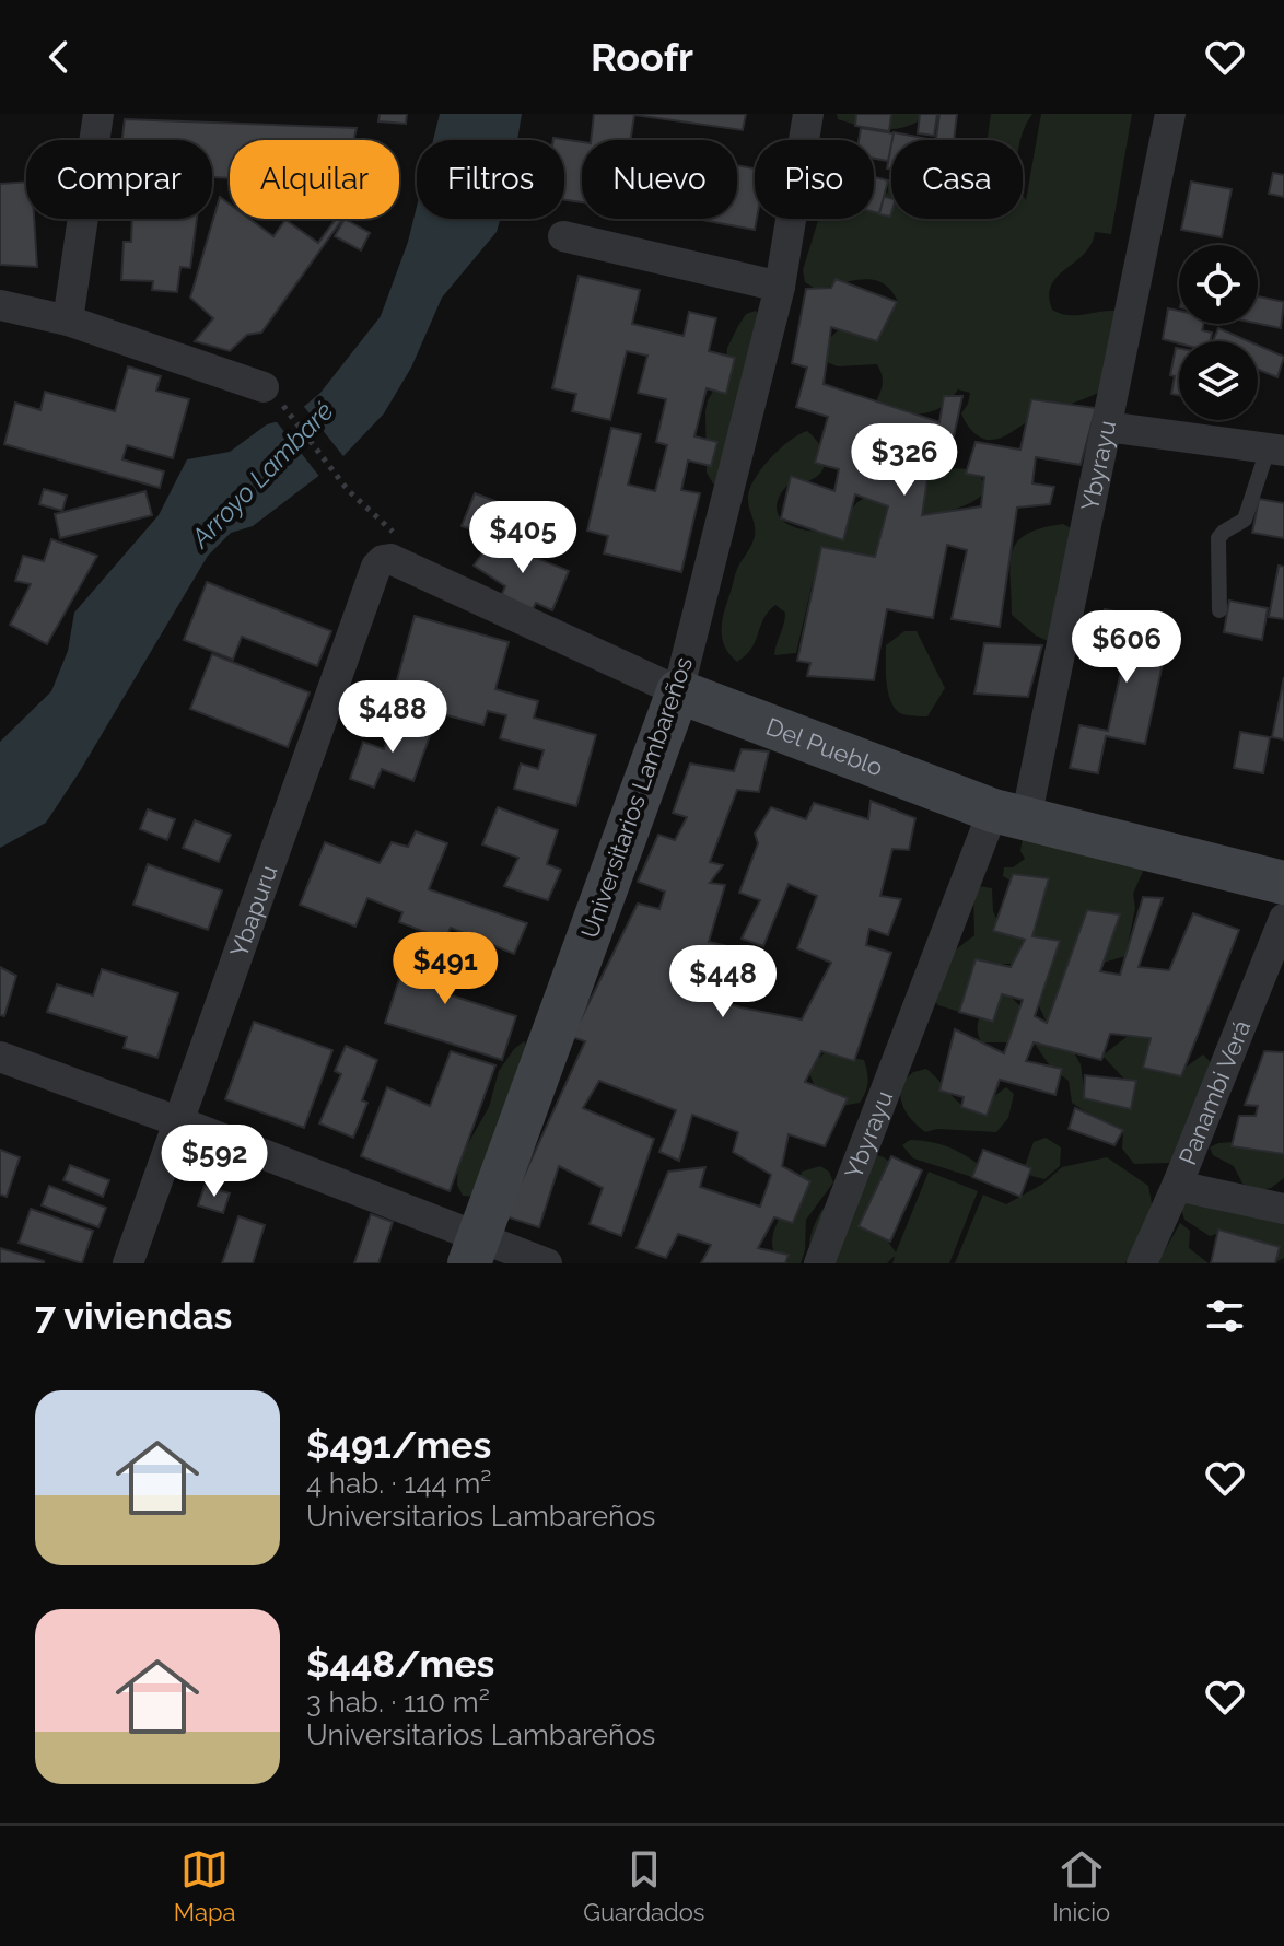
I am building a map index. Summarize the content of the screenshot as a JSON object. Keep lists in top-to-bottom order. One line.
{"streets":{"street":["Ybyrayu","Del Pueblo","Universitarios Lambareños","Ybapuru","Panambi Verá"]},"crossings":[["Ybyrayu","Del Pueblo"],["Del Pueblo","Universitarios Lambareños"],["Del Pueblo","Ybapuru"]],"water":["Arroyo Lambaré"],"page":{"header":"Roofr","chip":["Comprar","Alquilar","Filtros","Nuevo","Piso","Casa"],"price":["$326","$405","$606","$488","$491","$448","$592"],"heading":"7 viviendas","list":[{"name":"$491/mes","note":"4 hab. · 144 m² · Universitarios Lambareños"},{"name":"$448/mes","note":"3 hab. · 110 m² · Universitarios Lambareños"}],"tabs":["Mapa","Guardados","Inicio"]}}
